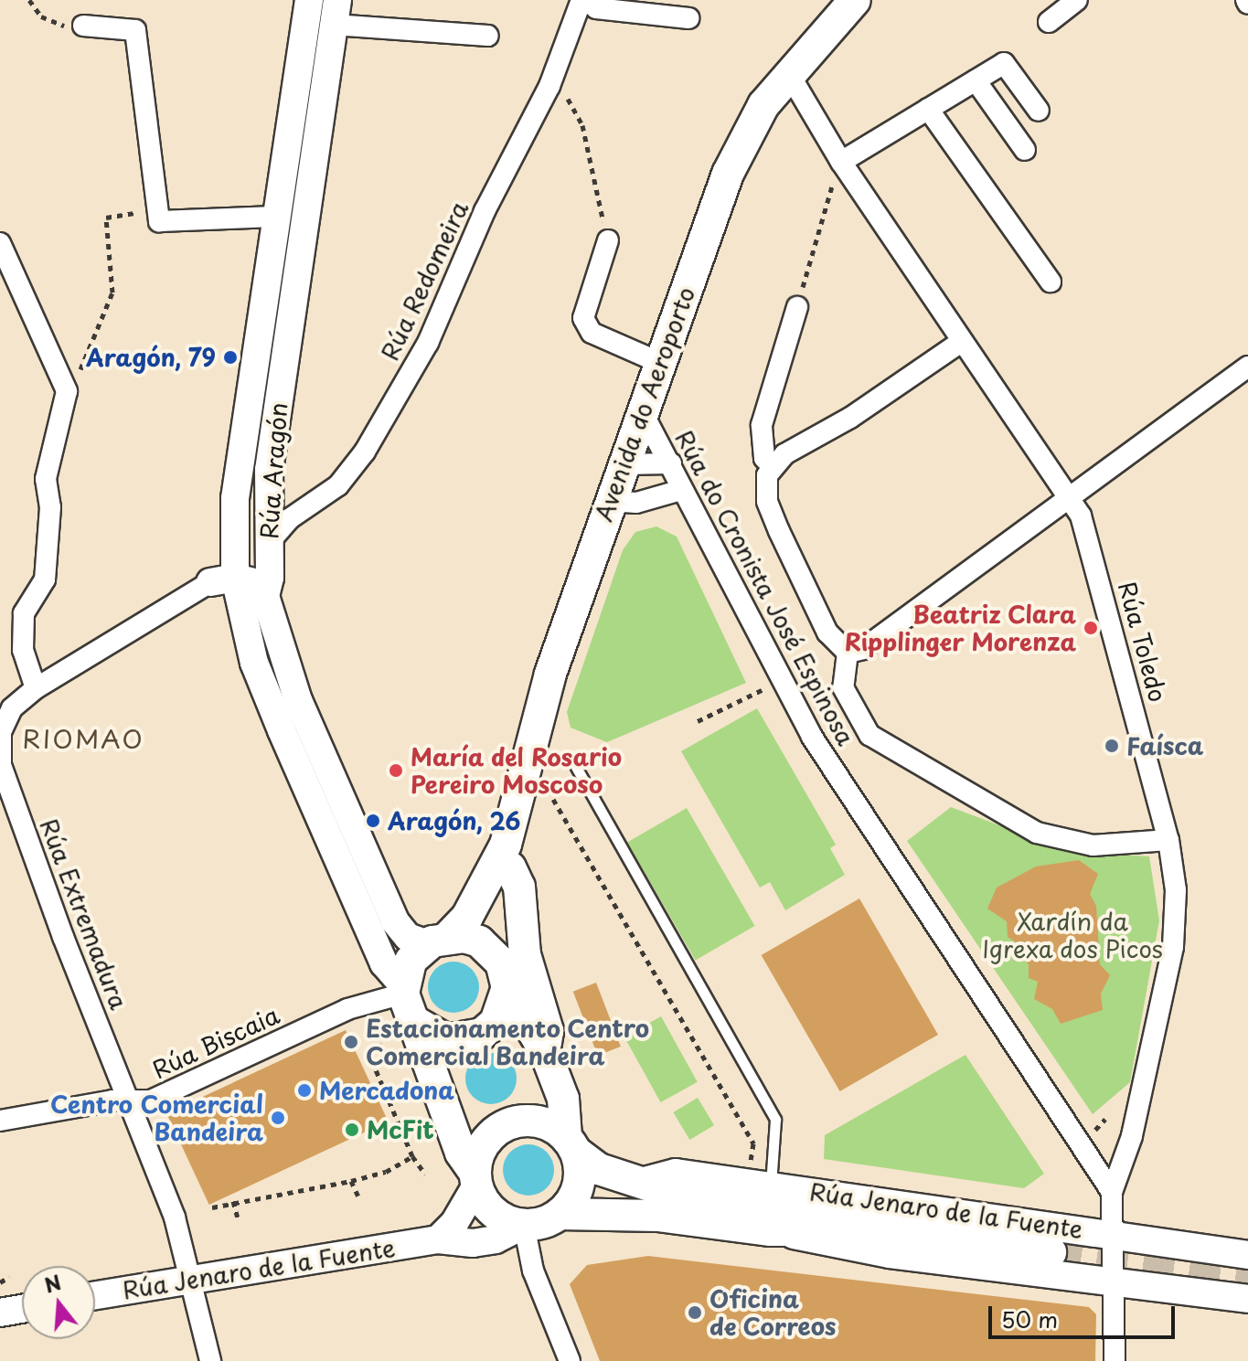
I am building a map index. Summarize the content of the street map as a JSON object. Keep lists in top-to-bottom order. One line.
{"streets":{"main road":["Avenida do Aeroporto","Rúa Aragón","Rúa Jenaro de la Fuente"],"street":["Rúa Redomeira","Rúa do Cronista José Espinosa","Rúa Toledo","Rúa Extremadura","Rúa Biscaia"]},"crossings":[["Rúa Redomeira","Rúa Aragón"],["Avenida do Aeroporto","Rúa Aragón"],["Avenida do Aeroporto","Rúa do Cronista José Espinosa"],["Avenida do Aeroporto","Rúa Toledo"],["Avenida do Aeroporto","Rúa Biscaia"],["Rúa Aragón","Rúa Extremadura"],["Rúa Aragón","Rúa Biscaia"],["Rúa Aragón","Rúa Jenaro de la Fuente"],["Rúa do Cronista José Espinosa","Rúa Toledo"],["Rúa Toledo","Rúa Jenaro de la Fuente"],["Rúa Extremadura","Rúa Biscaia"],["Rúa Extremadura","Rúa Jenaro de la Fuente"]],"districts":["RIOMAO"],"parks":["Xardín da Igrexa dos Picos"],"places":["Aragón, 79","Beatriz Clara Ripplinger Morenza","Faísca","María del Rosario Pereiro Moscoso","Aragón, 26","Estacionamento Centro Comercial Bandeira","Mercadona","Centro Comercial Bandeira","McFit","Oficina de Correos"],"scale_bar":"50 m","north":"top"}
